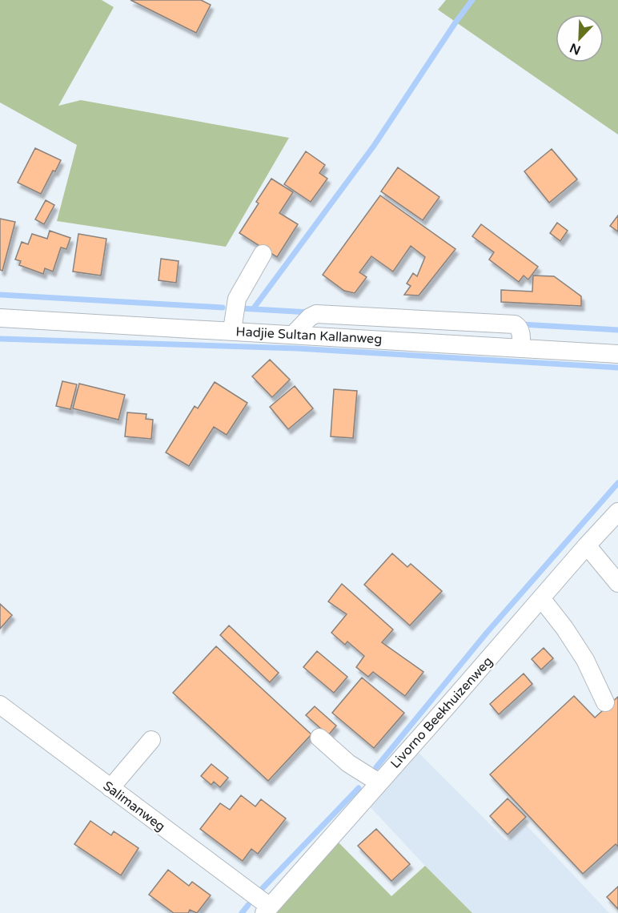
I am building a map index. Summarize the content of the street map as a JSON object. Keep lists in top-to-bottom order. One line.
{"streets":{"street":["Hadjie Sultan Kallanweg","Livorno Beekhuizenweg","Salimanweg"]},"crossings":[["Livorno Beekhuizenweg","Salimanweg"]],"north":"bottom left"}
